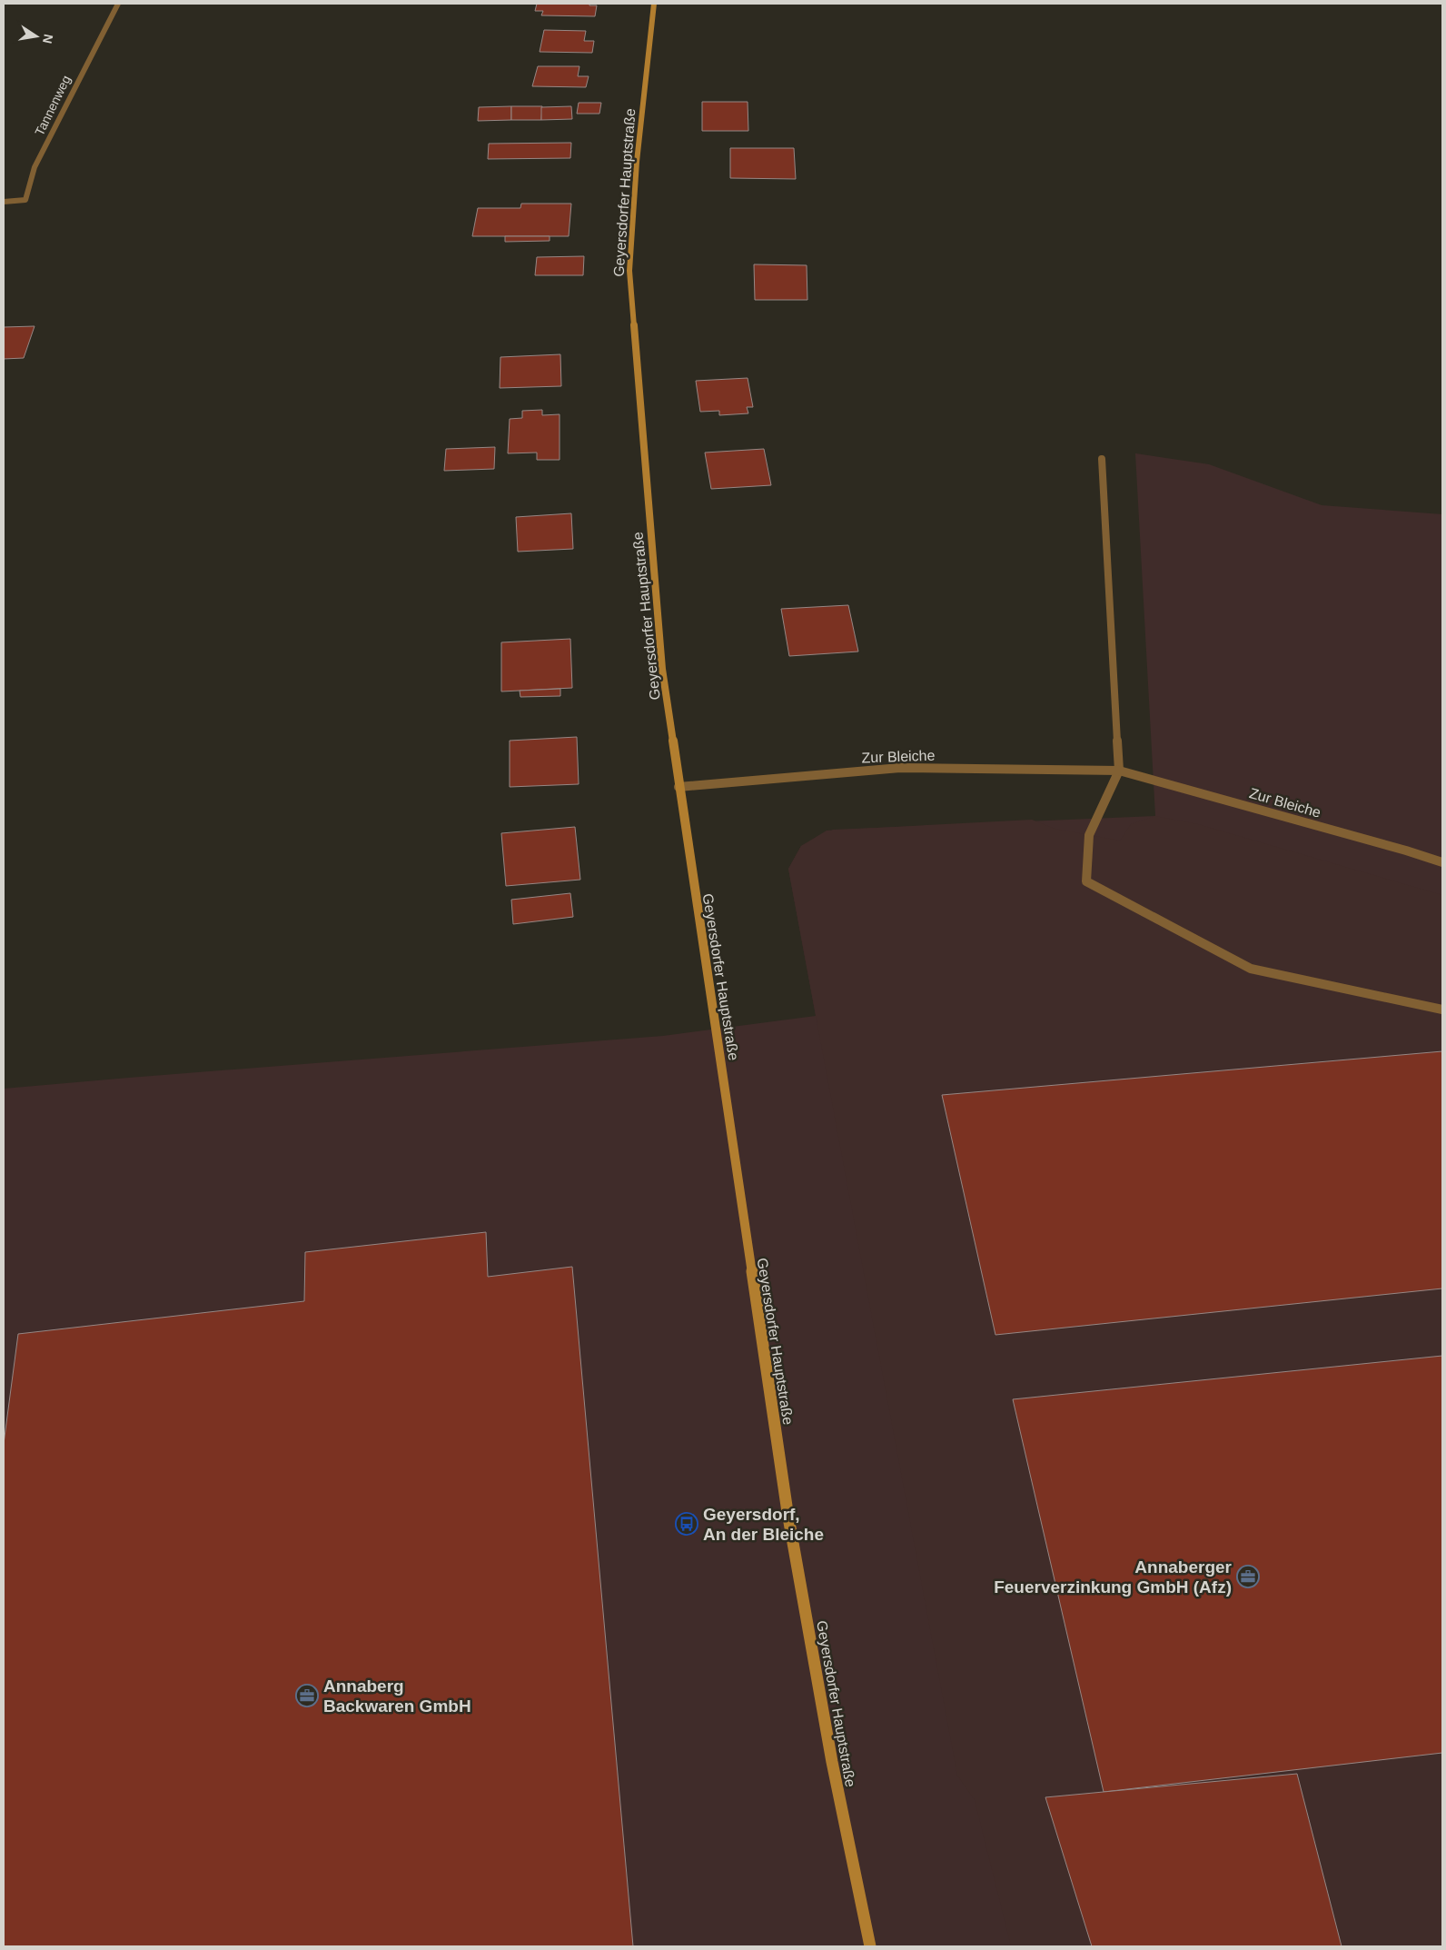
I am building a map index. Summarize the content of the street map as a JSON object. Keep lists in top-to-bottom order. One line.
{"streets":{"main road":["Geyersdorfer Hauptstraße"],"street":["Tannenweg","Zur Bleiche"]},"crossings":[["Geyersdorfer Hauptstraße","Zur Bleiche"]],"places":{"bus stop":["Geyersdorf, An der Bleiche"],"office":["Annaberger Feuerverzinkung GmbH (Afz)","Annaberg Backwaren GmbH"]},"north":"right"}
